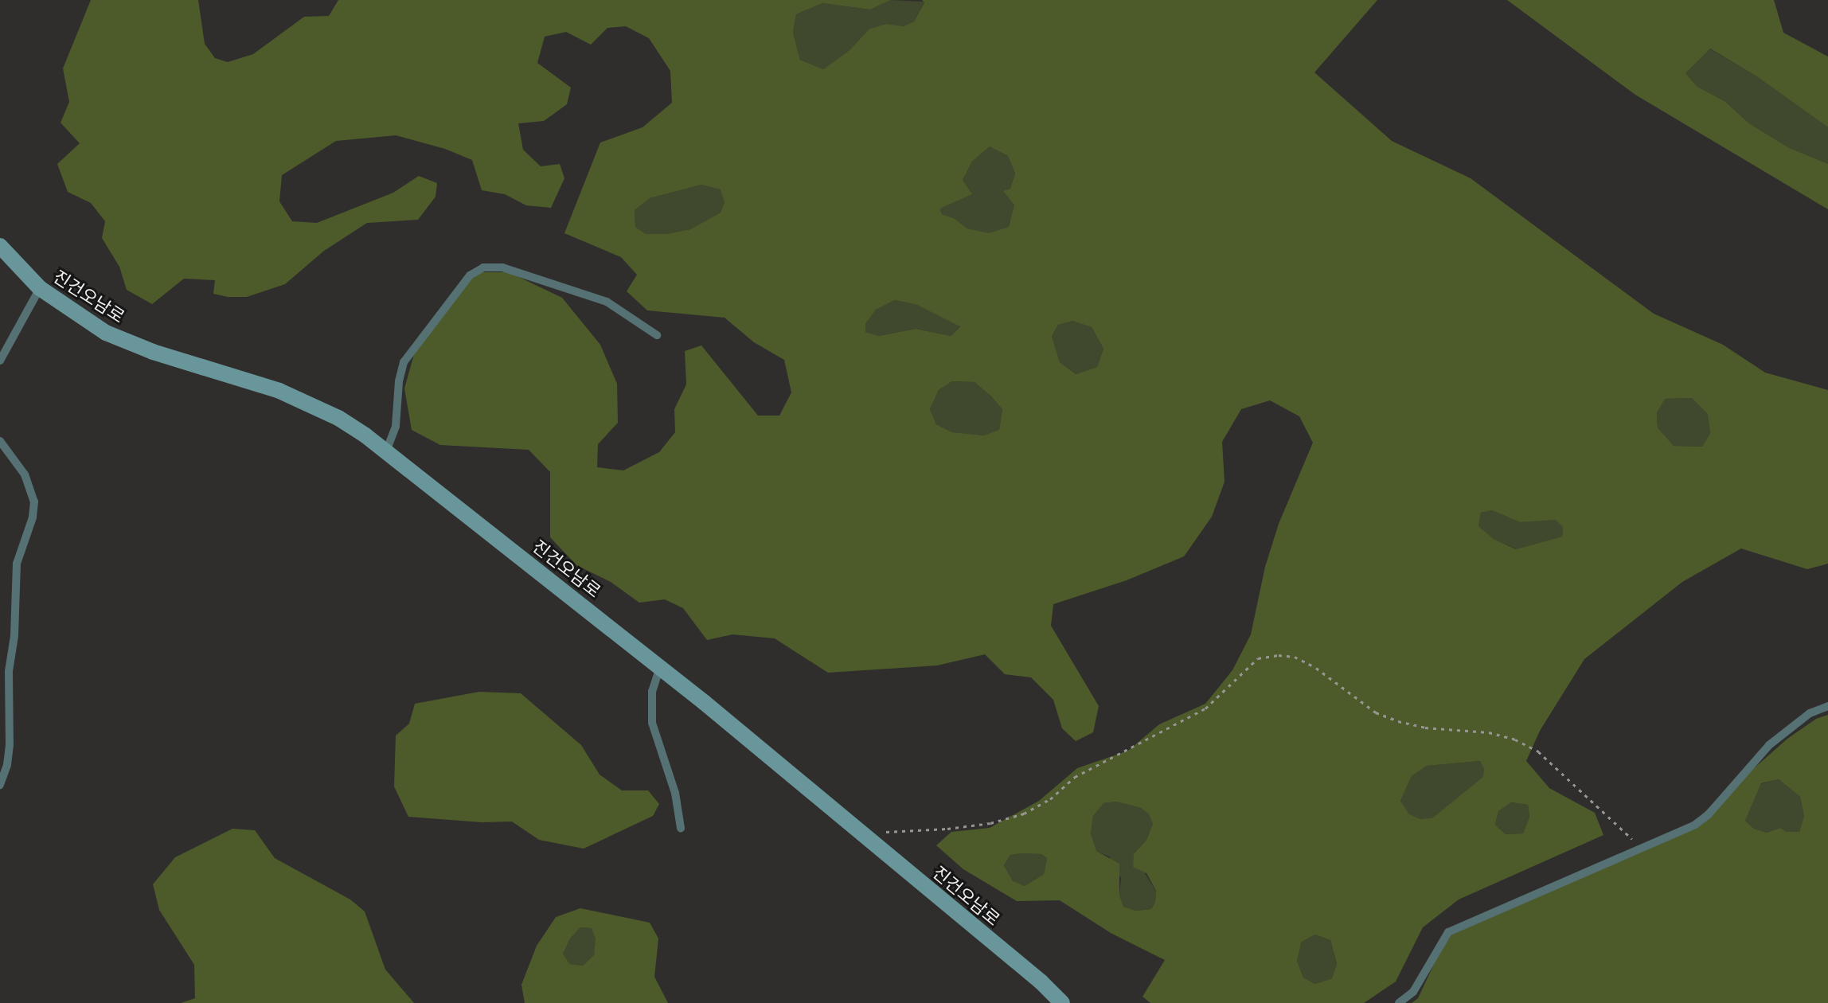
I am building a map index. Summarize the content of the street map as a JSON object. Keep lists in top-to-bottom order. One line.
{"streets":{"main road":["진건오남로"]}}
